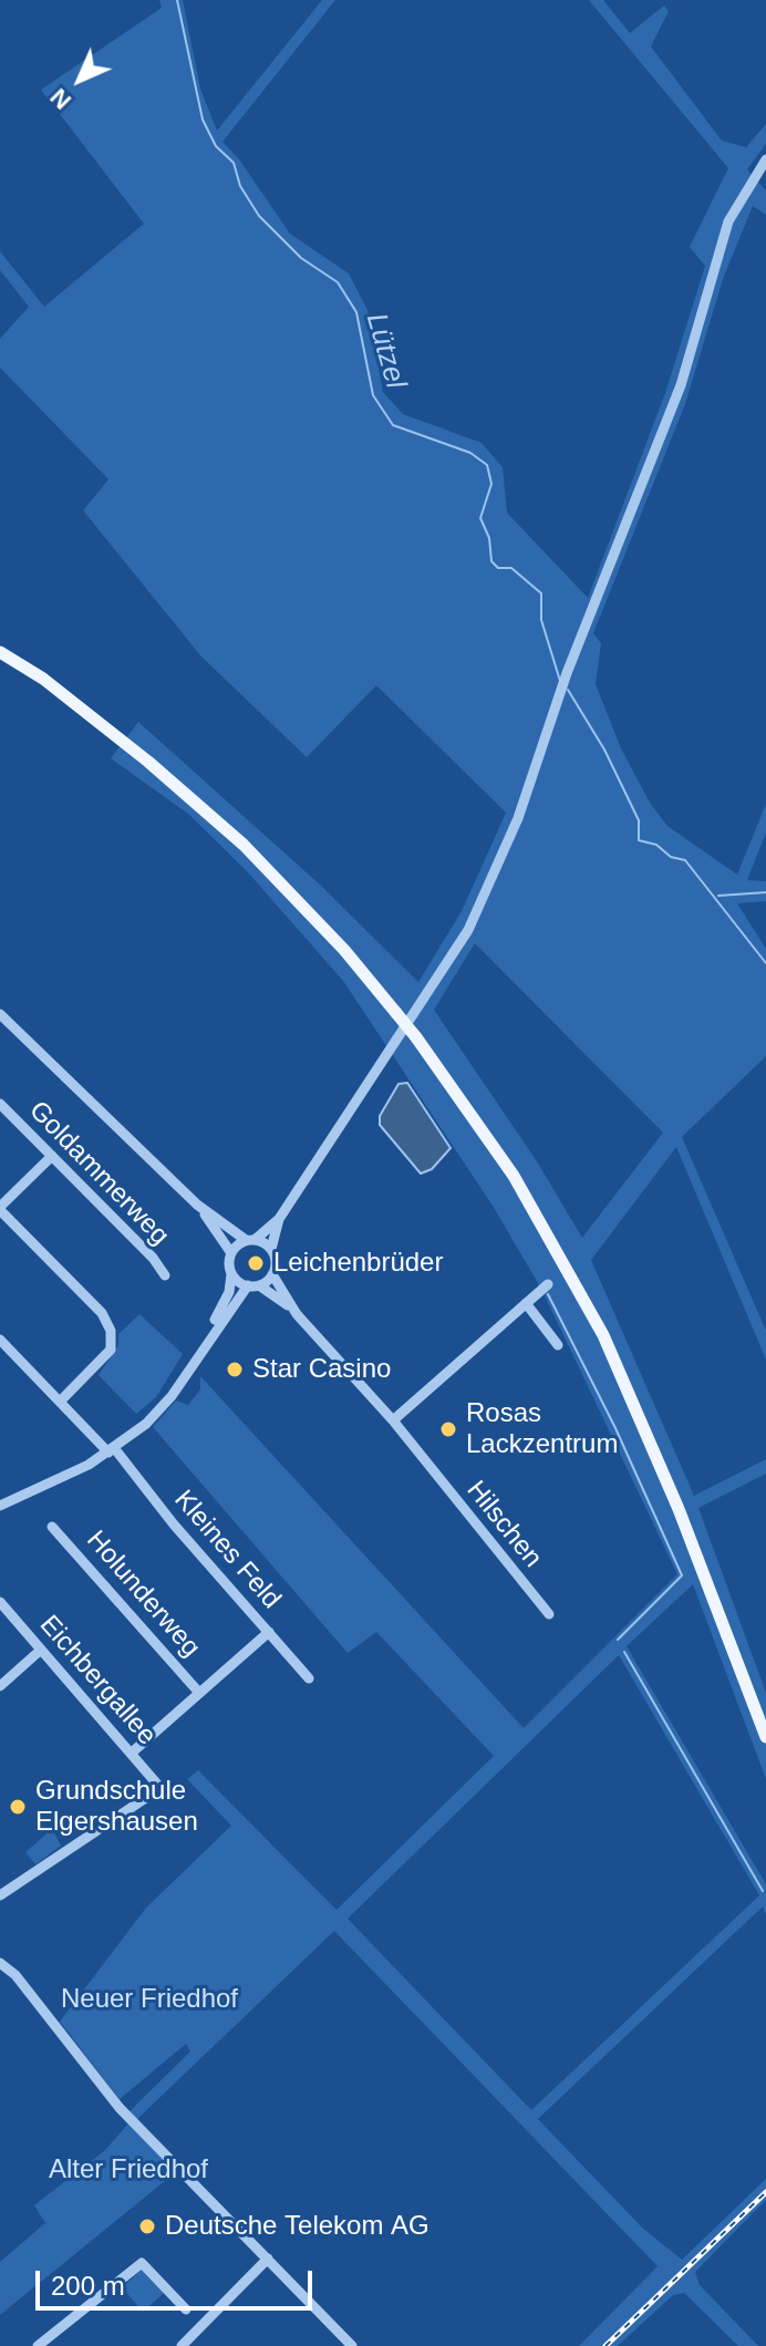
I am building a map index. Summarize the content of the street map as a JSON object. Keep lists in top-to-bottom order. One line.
{"streets":{"street":["Goldammerweg","Hilschen","Kleines Feld","Holunderweg","Eichbergallee"]},"water":["Lützel"],"parks":["Neuer Friedhof","Alter Friedhof"],"places":["Leichenbrüder","Star Casino","Rosas Lackzentrum","Grundschule Elgershausen","Deutsche Telekom AG"],"scale_bar":"200 m","north":"bottom left"}
